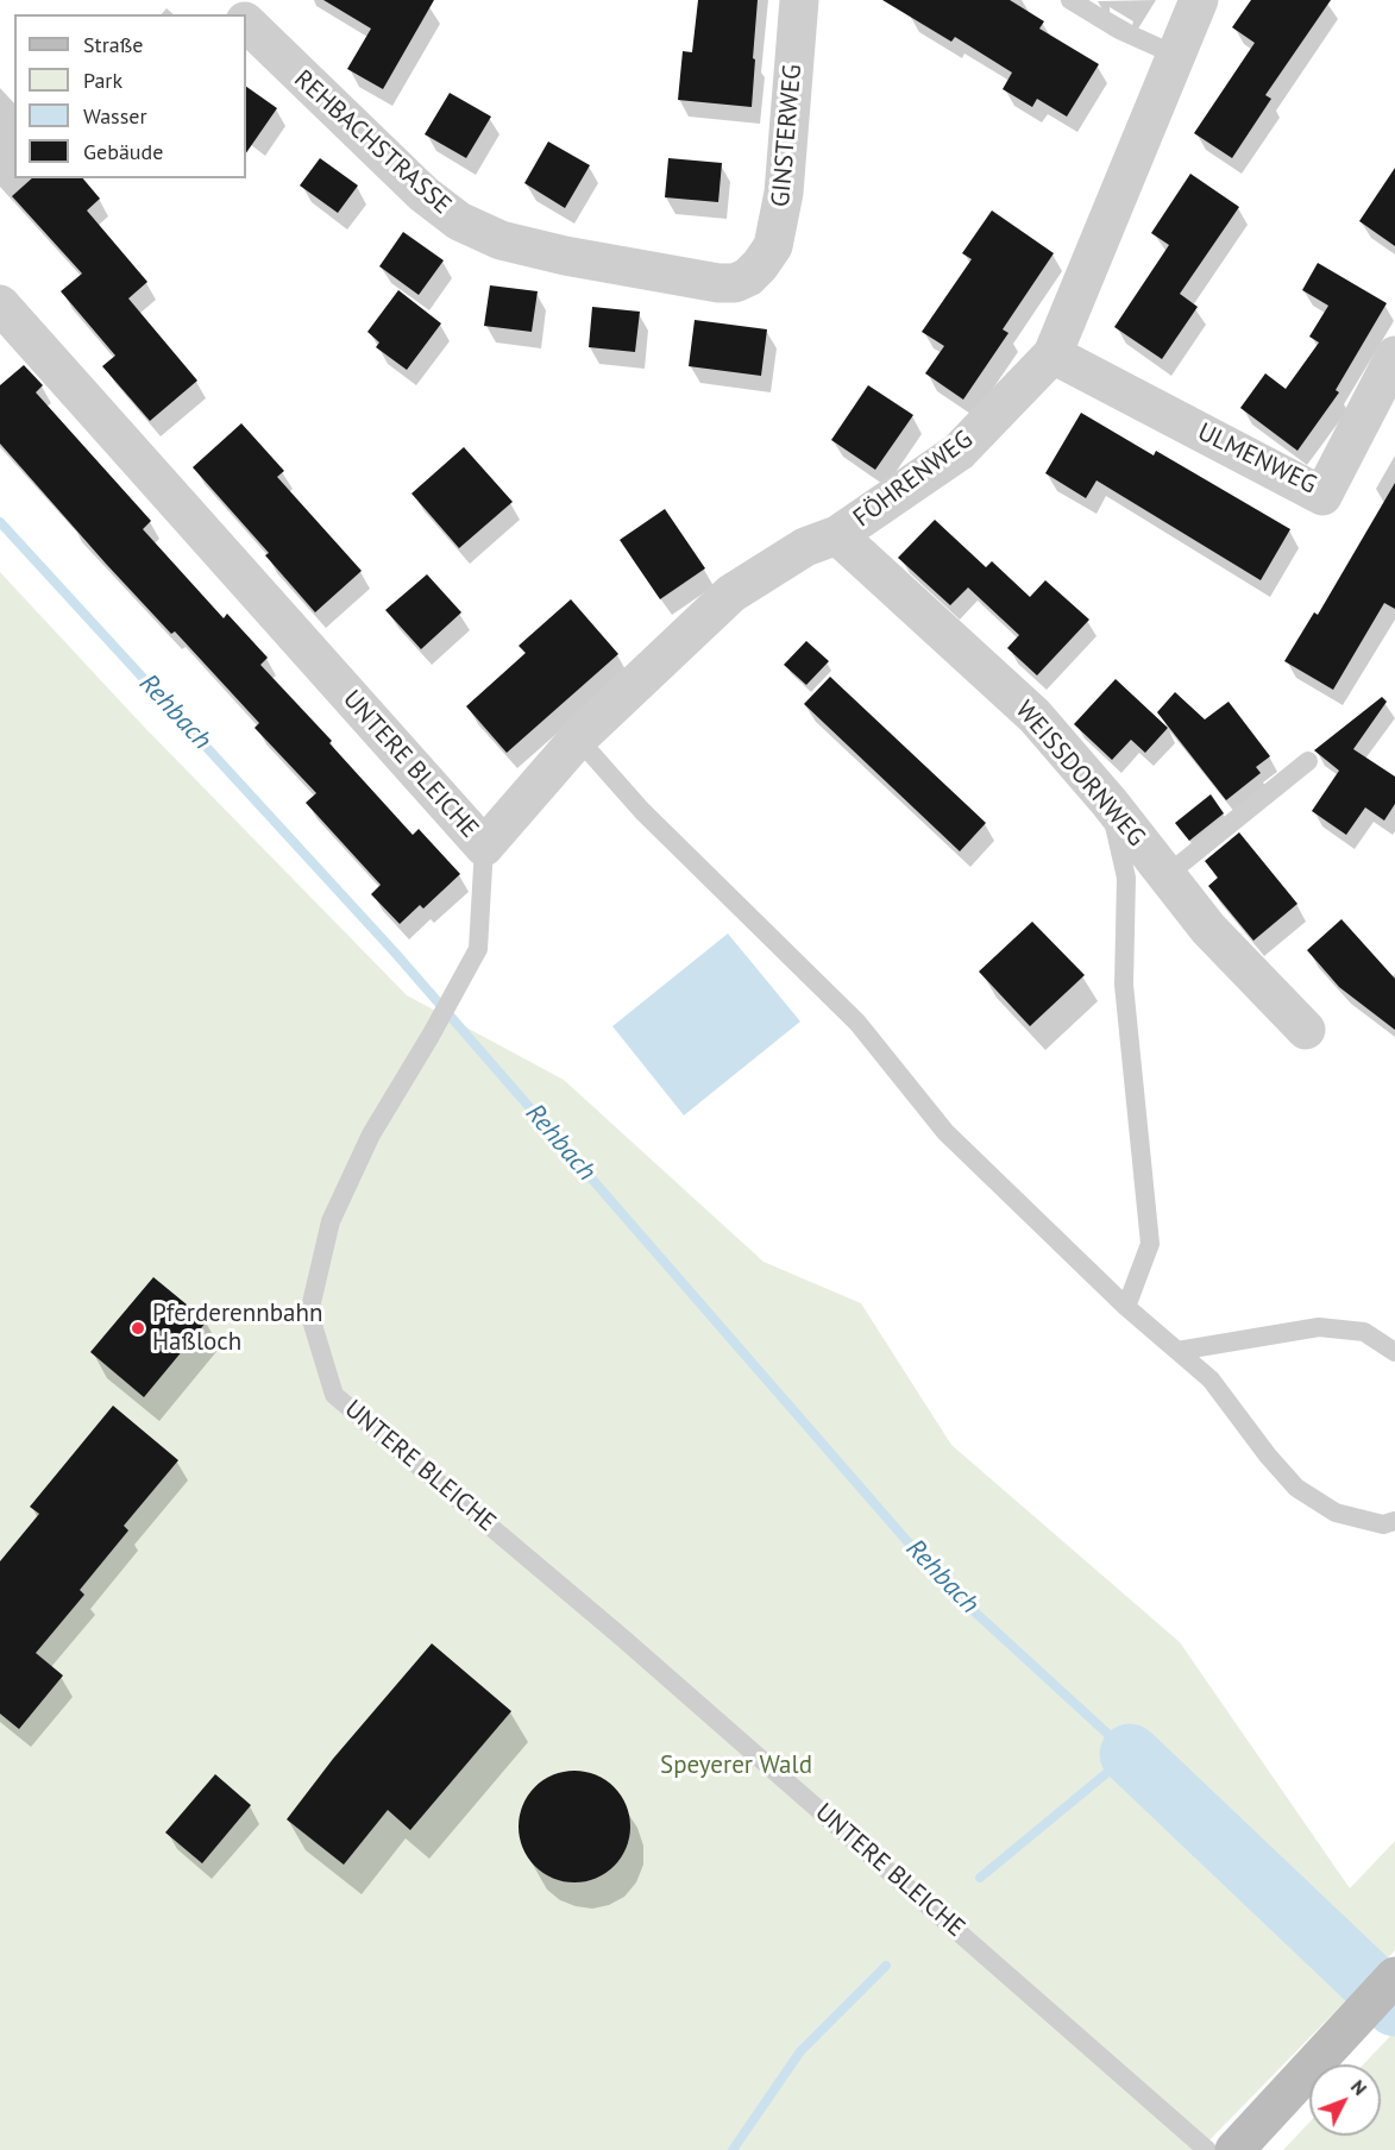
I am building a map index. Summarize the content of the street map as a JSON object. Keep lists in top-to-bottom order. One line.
{"streets":{"street":["GINSTERWEG","REHBACHSTRASSE","ULMENWEG","FÖHRENWEG","UNTERE BLEICHE","WEISSDORNWEG"]},"crossings":[["GINSTERWEG","REHBACHSTRASSE"],["ULMENWEG","FÖHRENWEG"],["FÖHRENWEG","UNTERE BLEICHE"],["FÖHRENWEG","WEISSDORNWEG"]],"water":["Rehbach"],"parks":["Speyerer Wald"],"places":["Pferderennbahn Haßloch"],"legend":["Straße","Park","Wasser","Gebäude"],"north":"top right"}
